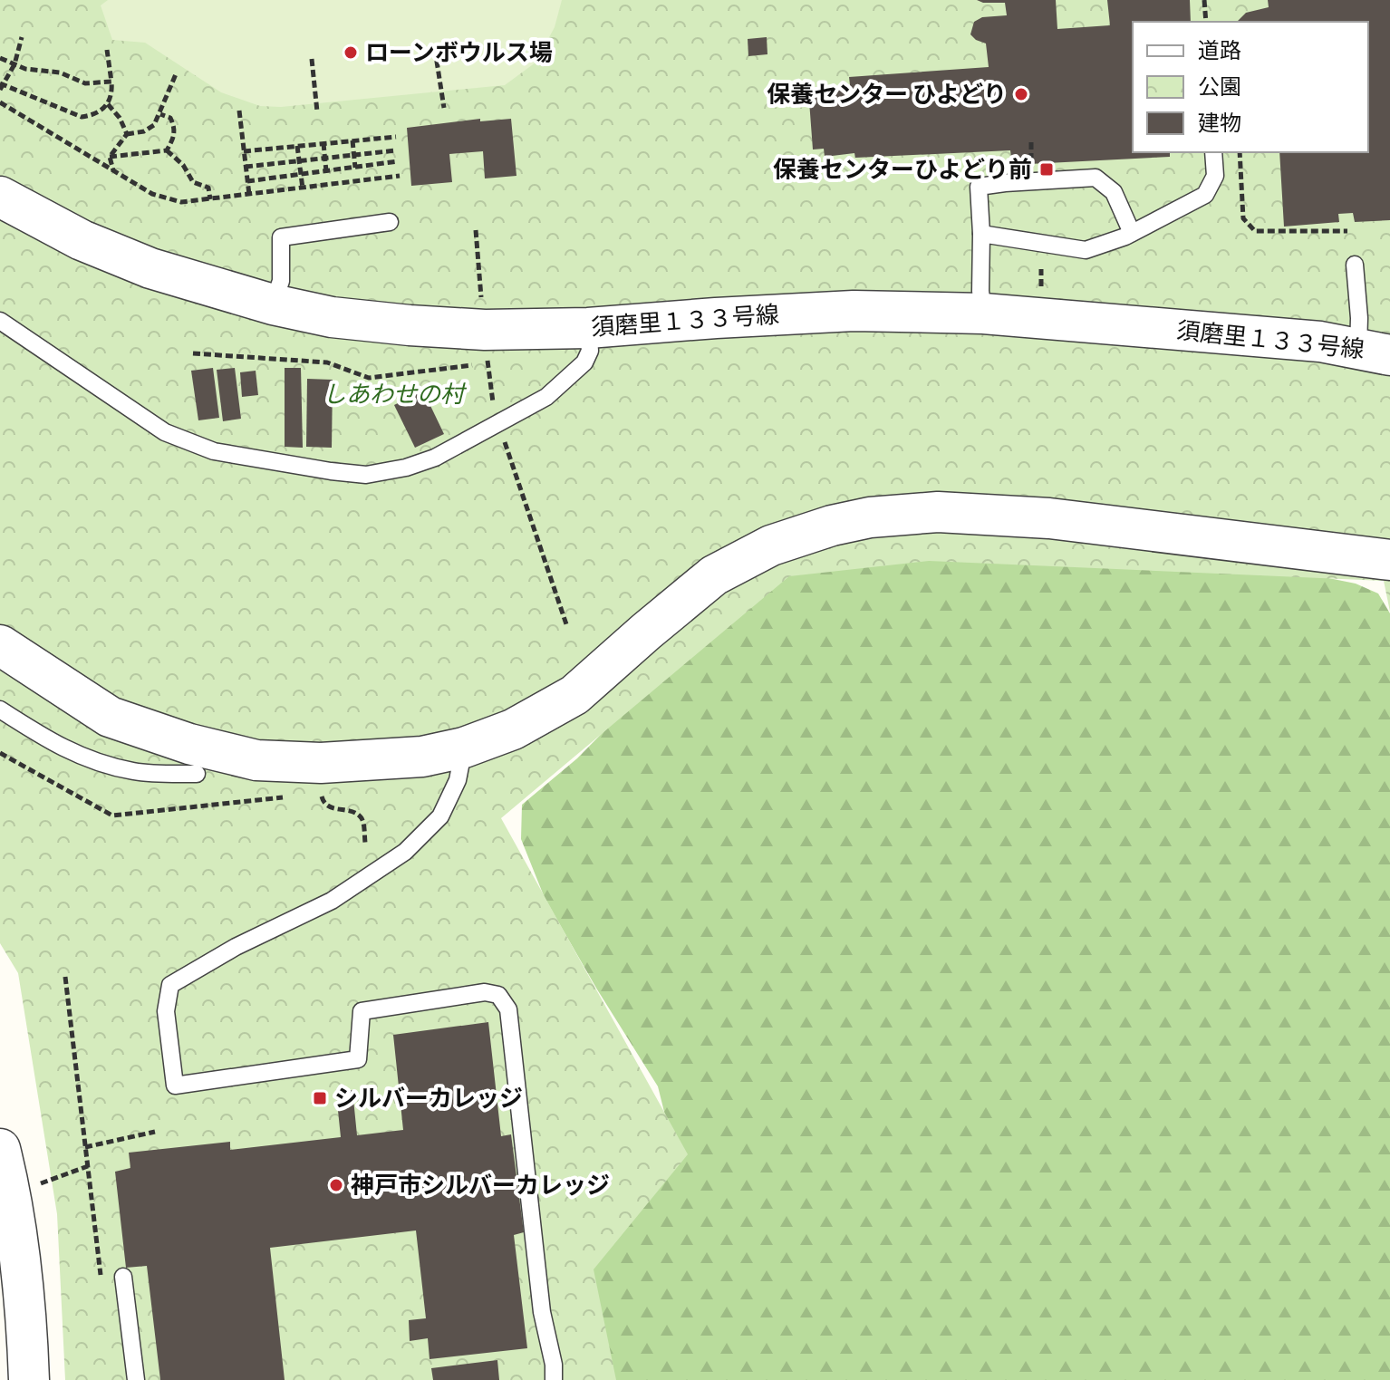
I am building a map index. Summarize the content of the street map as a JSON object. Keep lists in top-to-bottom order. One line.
{"streets":{"street":["須磨里１３３号線"]},"parks":["しあわせの村"],"places":{"other":["ローンボウルス場","保養センター ひよどり","神戸市シルバーカレッジ"],"transit":["保養センターひよどり前","シルバーカレッジ"]},"legend":["道路","公園","建物"]}
